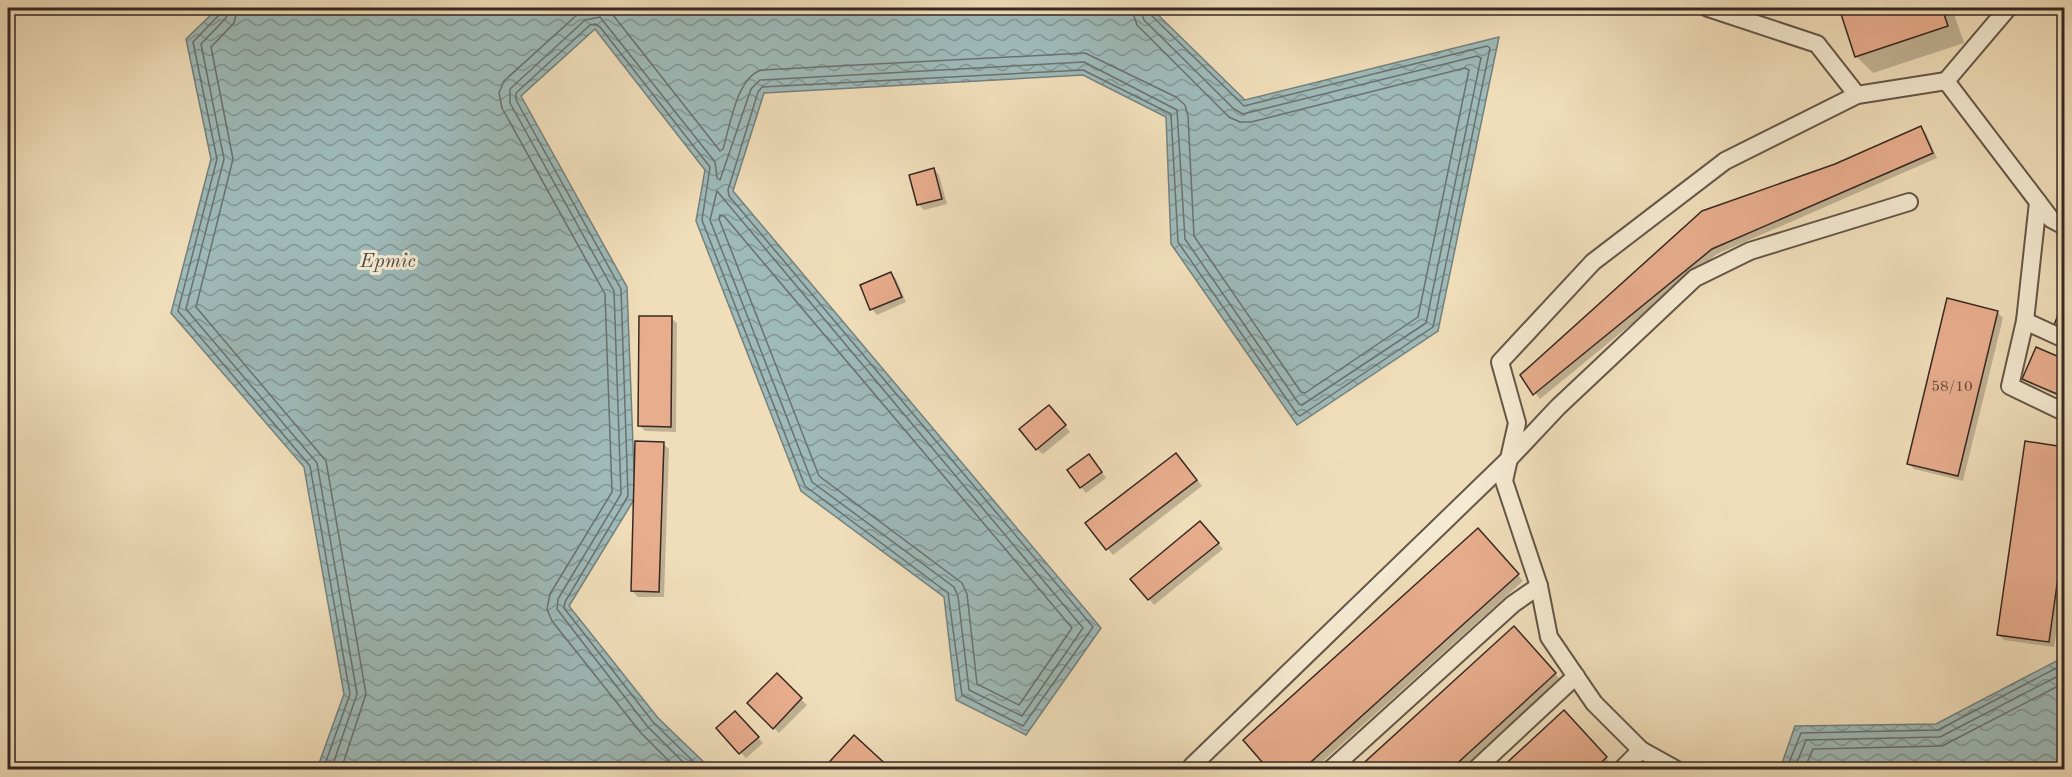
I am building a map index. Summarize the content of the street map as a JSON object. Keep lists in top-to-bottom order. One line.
{"water":["Ертіс"],"house_numbers":["58/10"]}
